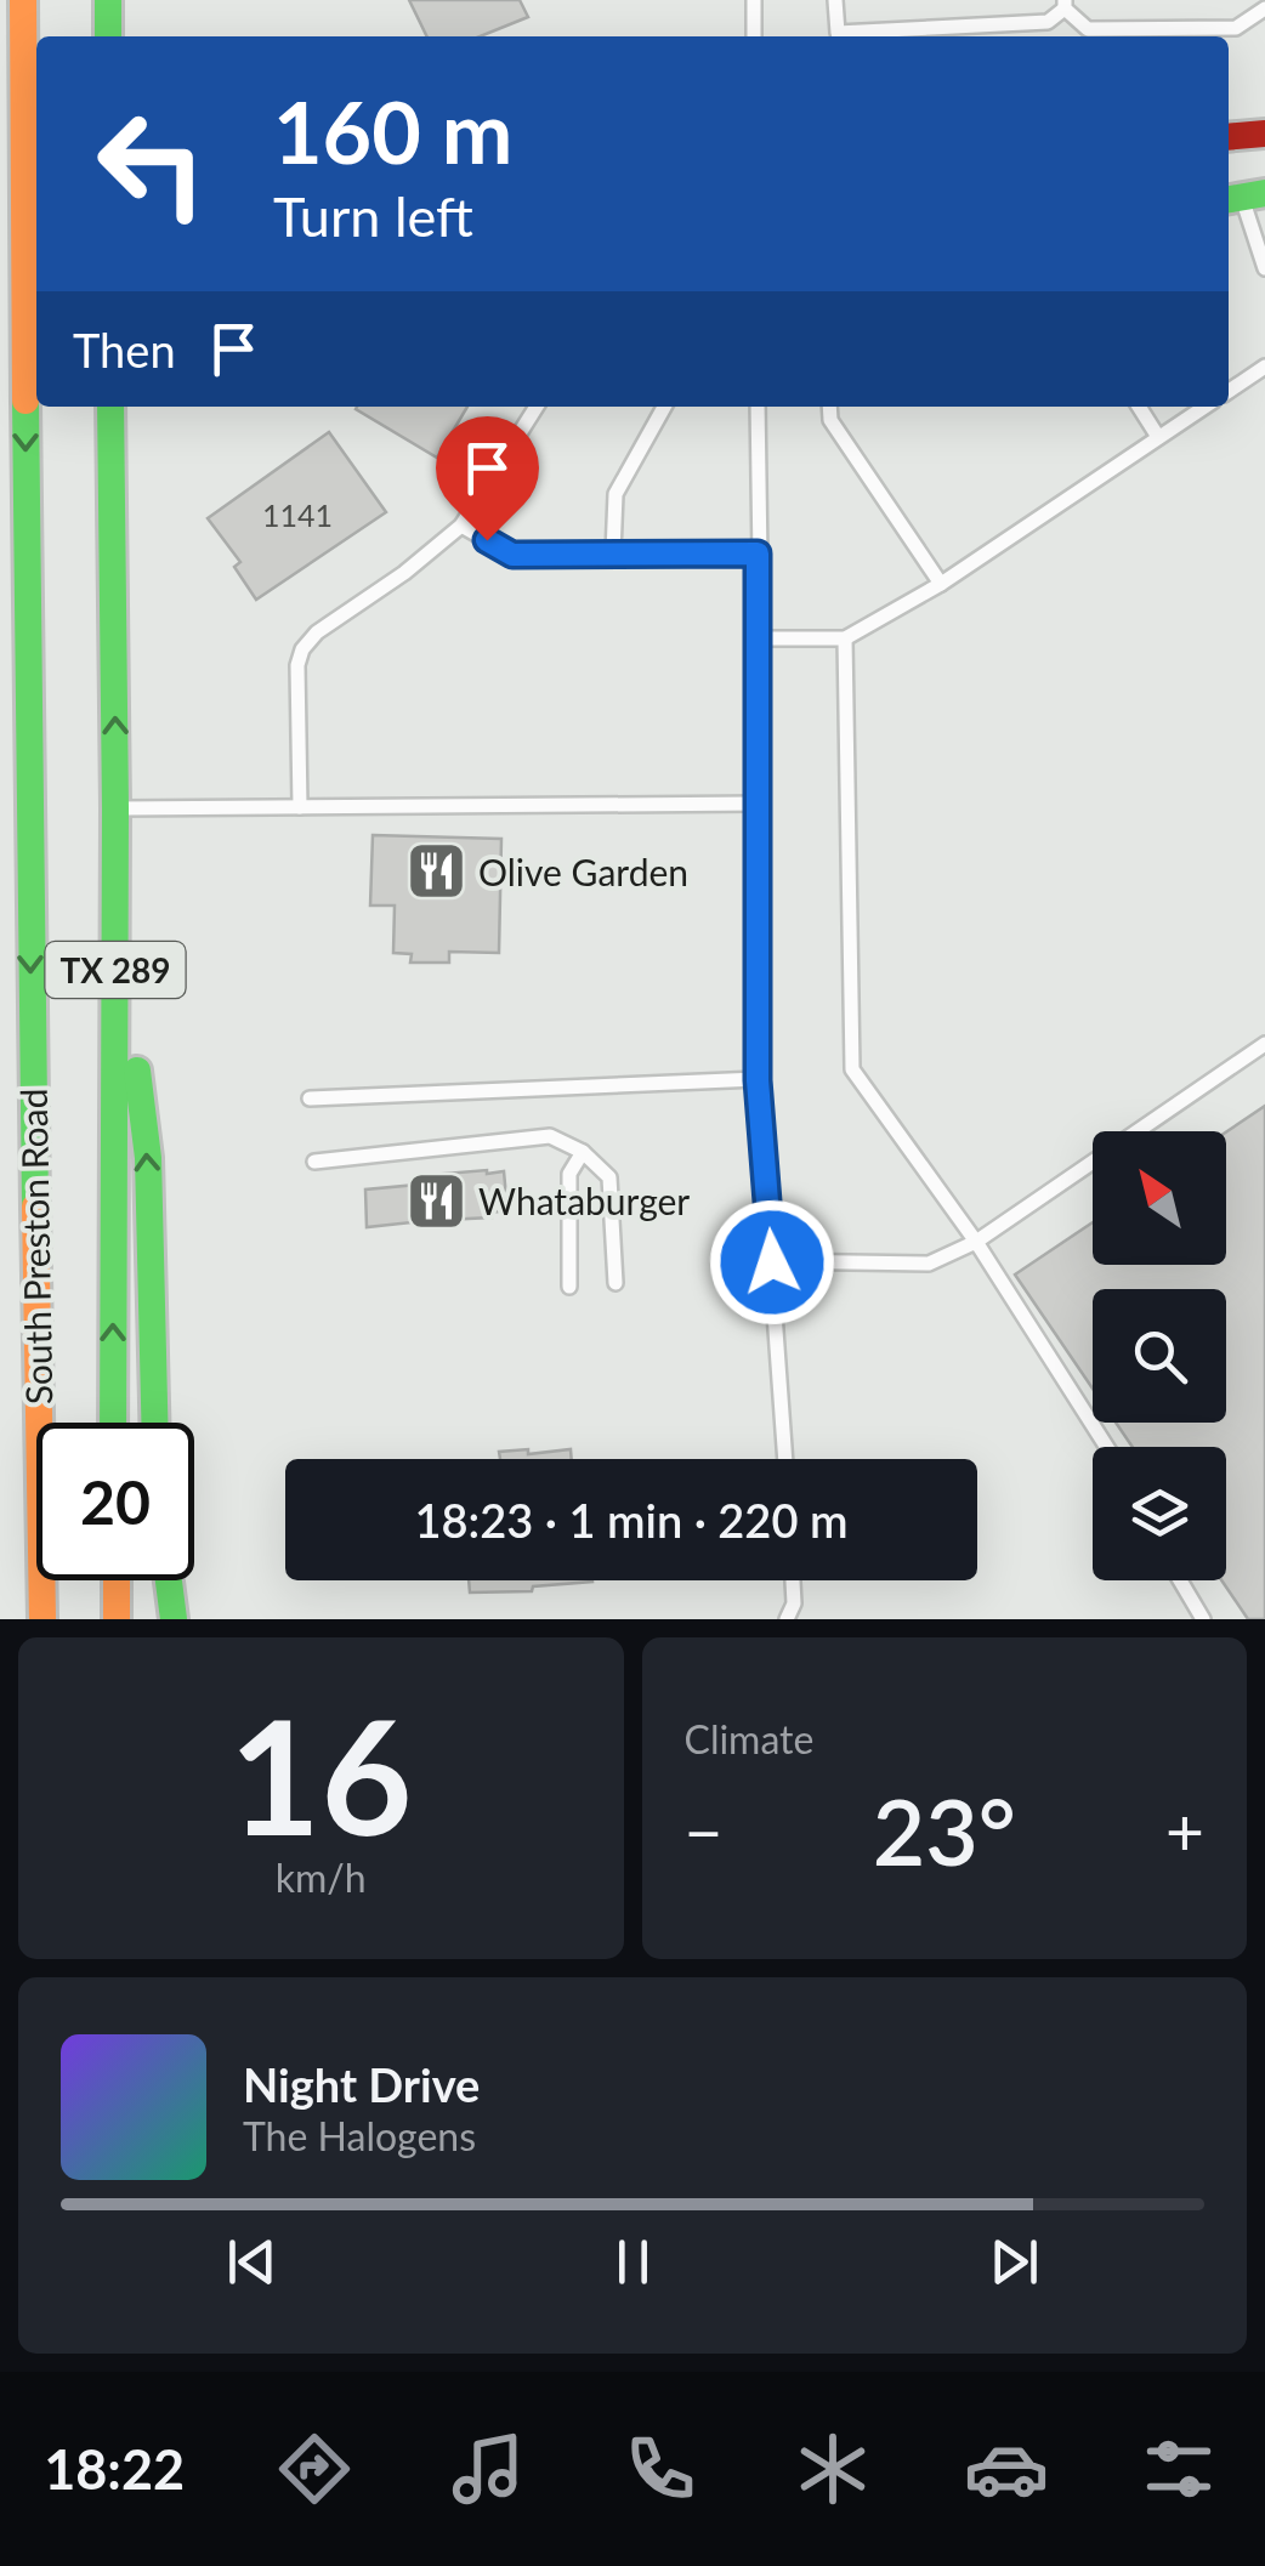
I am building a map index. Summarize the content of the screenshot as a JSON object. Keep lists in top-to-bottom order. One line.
{"streets":{"main road":["TX 289","South Preston Road"]},"places":{"restaurant":["Olive Garden","Whataburger"]},"house_numbers":["1141"],"north":"top left","page":{"turn":["160 m","Turn left"],"then":"Then","limit":"20","trip":"18:23 · 1 min · 220 m","tile":[["16","km/h"],"Climate"],"heat":["−","23°","+"],"song":["Night Drive","The Halogens"],"tabs":"18:22"}}
